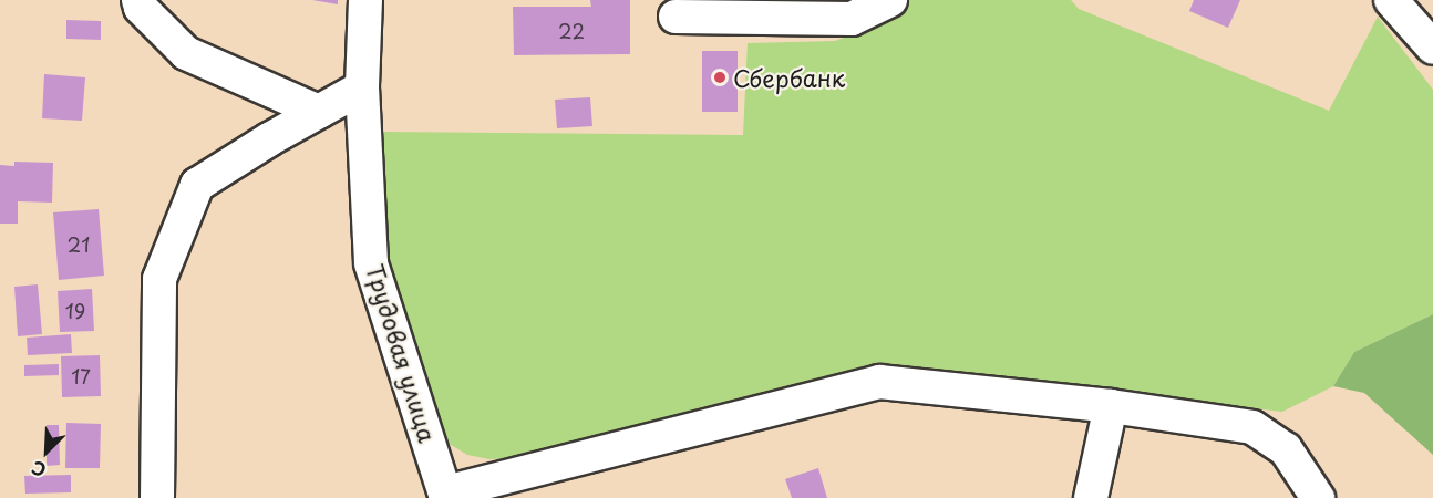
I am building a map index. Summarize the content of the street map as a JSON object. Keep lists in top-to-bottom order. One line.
{"streets":{"street":["Трудовая улица"]},"places":["Сбербанк"],"house_numbers":["22","21","19","17"],"north":"bottom left"}
